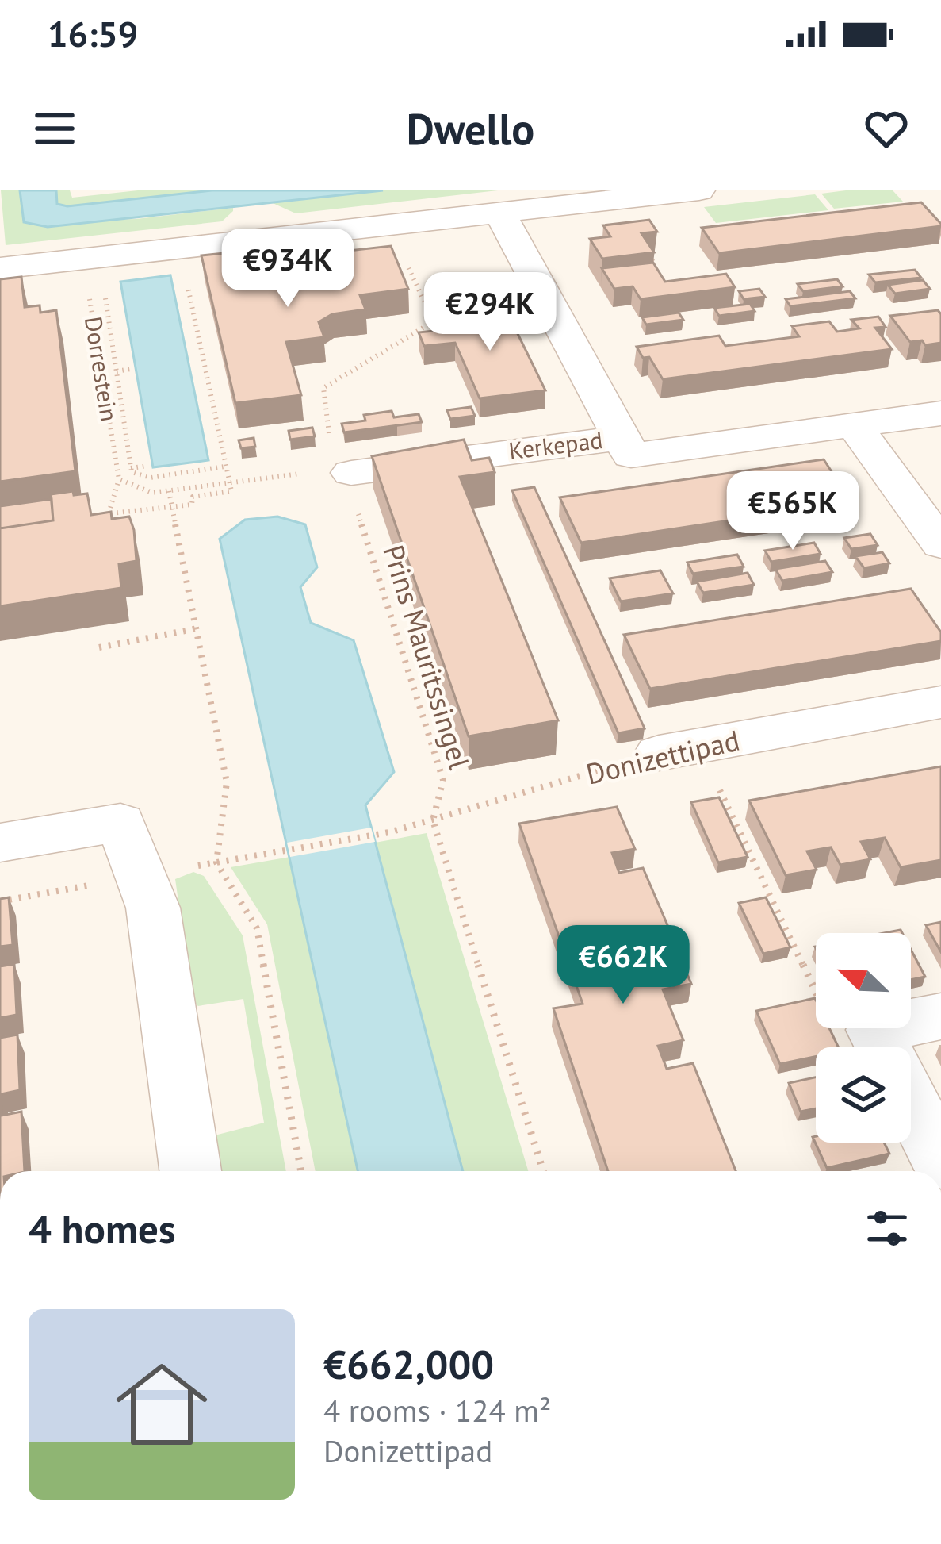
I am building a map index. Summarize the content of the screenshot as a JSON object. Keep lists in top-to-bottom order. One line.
{"streets":{"street":["Kerkepad","Donizettipad"],"path":["Dorrestein","Prins Mauritssingel"]},"crossings":[["Kerkepad","Prins Mauritssingel"],["Prins Mauritssingel","Donizettipad"]],"north":"top left","page":{"status":"16:59","header":"Dwello","price":["€934K","€294K","€565K","€662K"],"heading":"4 homes","list":[{"name":"€662,000","note":"4 rooms · 124 m² · Donizettipad"}]}}
